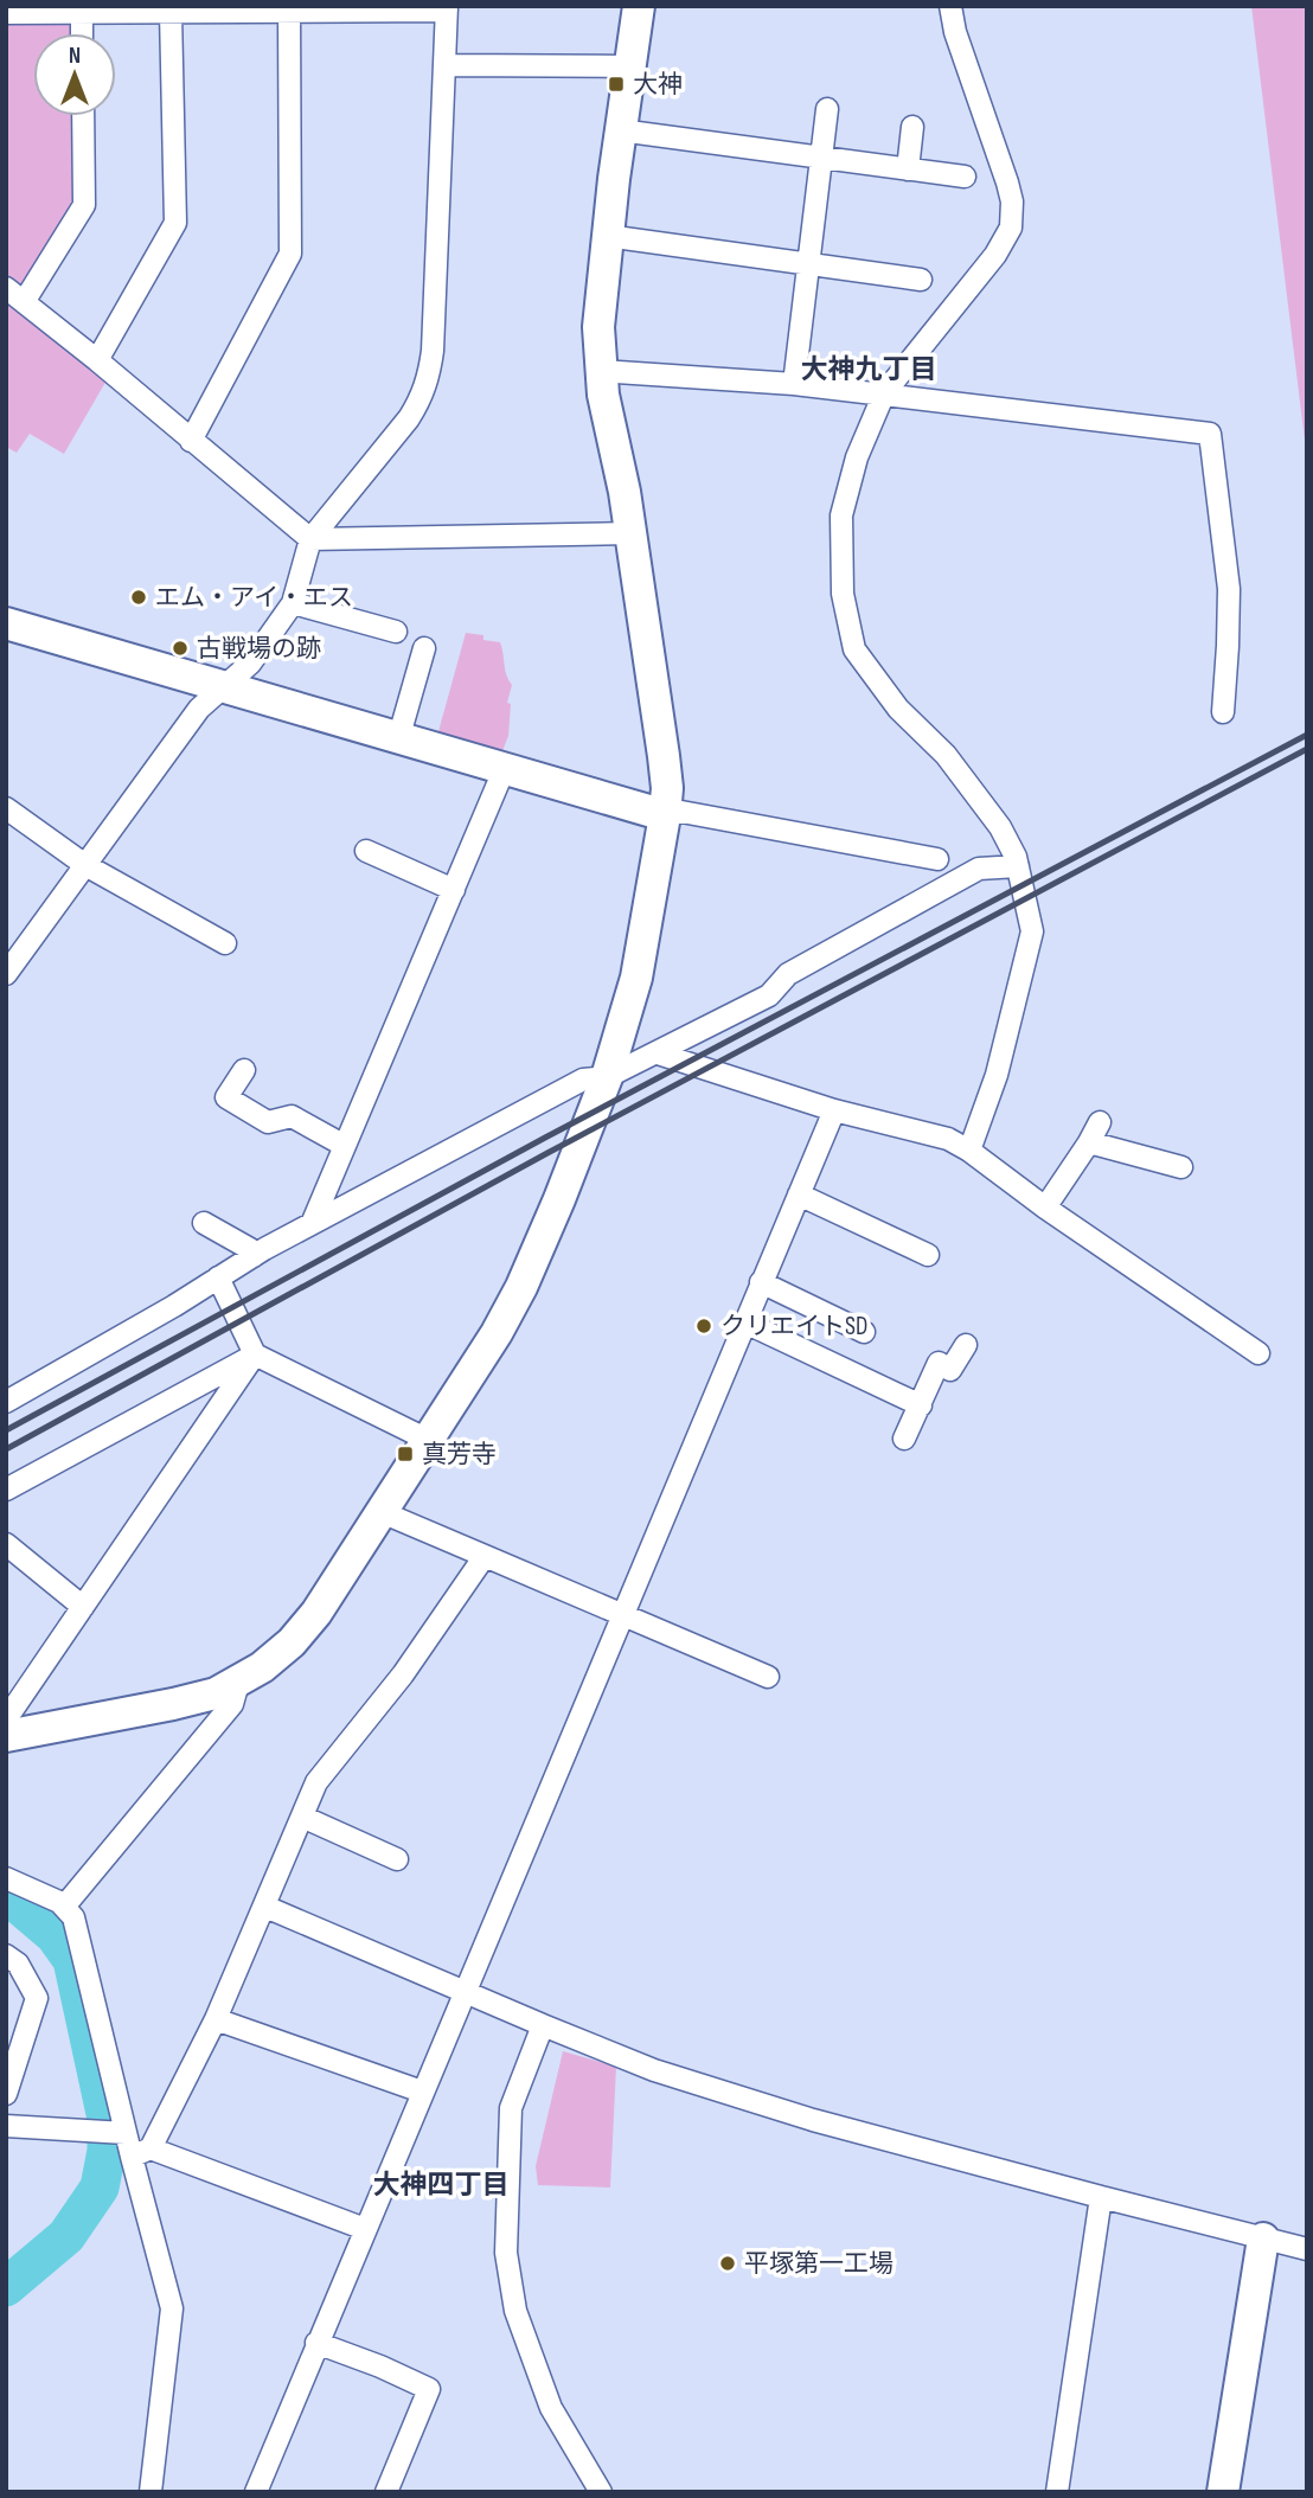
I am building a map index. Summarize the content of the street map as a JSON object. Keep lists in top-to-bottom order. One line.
{"districts":["大神九丁目","大神四丁目"],"places":{"transit":["大神","真芳寺"],"other":["エム・アイ・エス","古戦場の跡","クリエイトSD","平塚第一工場"]},"north":"top"}
